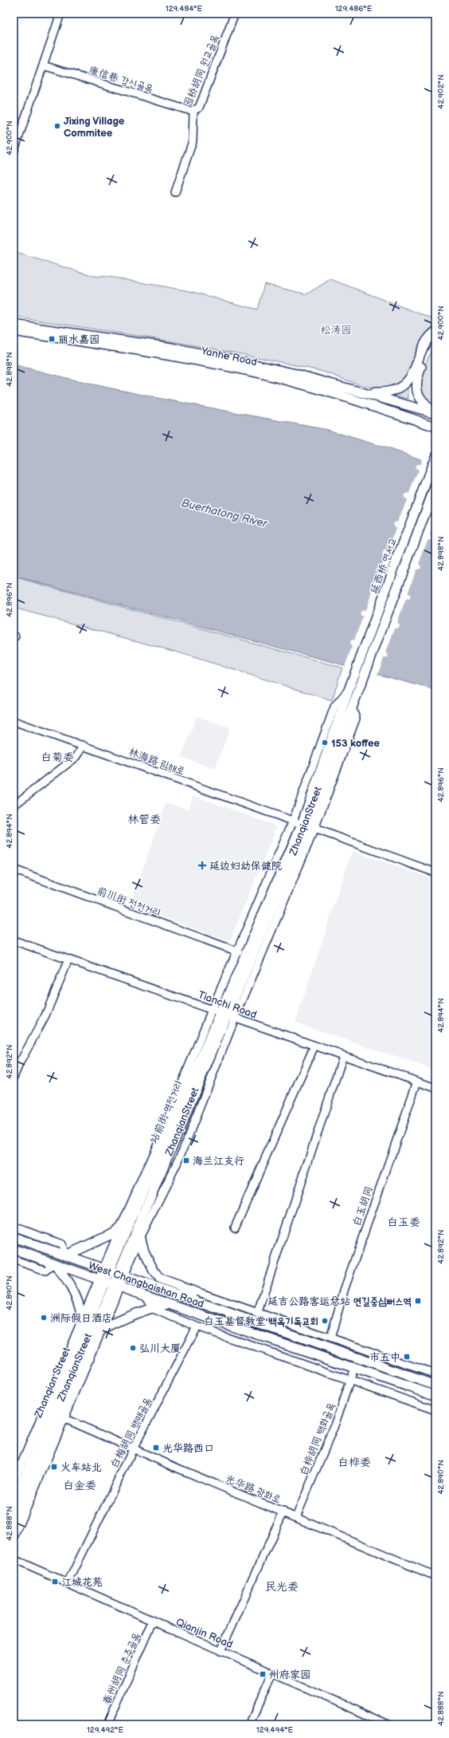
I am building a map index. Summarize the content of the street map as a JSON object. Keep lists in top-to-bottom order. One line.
{"streets":{"main road":["Yanhe Road","延西桥 연서교","ZhanqianStreet","站前街 역전거리","West Changbaishan Road","Zhanqian Street"],"street":["园桥胡同 원교골목","康信巷 강신골목","林海路 림해로","前川街 전천거리","Tianchi Road","白玉胡同","白梅胡同 백매골목","白桦胡同 백화골목","光华路 광화로","Qianjin Road","春州胡同 춘주골목"]},"crossings":[["园桥胡同 원교골목","康信巷 강신골목"],["延西桥 연서교","ZhanqianStreet"],["林海路 림해로","ZhanqianStreet"],["ZhanqianStreet","前川街 전천거리"],["ZhanqianStreet","Tianchi Road"],["ZhanqianStreet","站前街 역전거리"],["ZhanqianStreet","West Changbaishan Road"],["ZhanqianStreet","Zhanqian Street"],["ZhanqianStreet","光华路 광화로"],["Tianchi Road","站前街 역전거리"],["Tianchi Road","白玉胡同"],["West Changbaishan Road","Zhanqian Street"],["West Changbaishan Road","白桦胡同 백화골목"],["Zhanqian Street","光华路 광화로"],["白梅胡同 백매골목","光华路 광화로"],["白梅胡同 백매골목","Qianjin Road"],["白桦胡同 백화골목","光华路 광화로"],["Qianjin Road","春州胡同 춘주골목"]],"districts":["白菊委","林管委","白玉委","白桦委","白金委","民光委"],"water":["Buerhatong River"],"parks":["松涛园"],"places":{"other":["Jixing Village Commitee","153 koffee","洲际假日酒店","白玉基督教堂 백옥기독교회","弘川大厦"],"transit":["丽水嘉园","海兰江支行","延吉公路客运总站 연길중심뻐스역","市五中","光华路西口","火车站北","江城花苑","州府家园"],"health":["延边妇幼保健院"]},"coordinates":["129.484°E","129.486°E","42.902°N","42.900°N","42.898°N","42.896°N","42.894°N","42.892°N","42.890°N","42.888°N","129.492°E","129.494°E"]}
